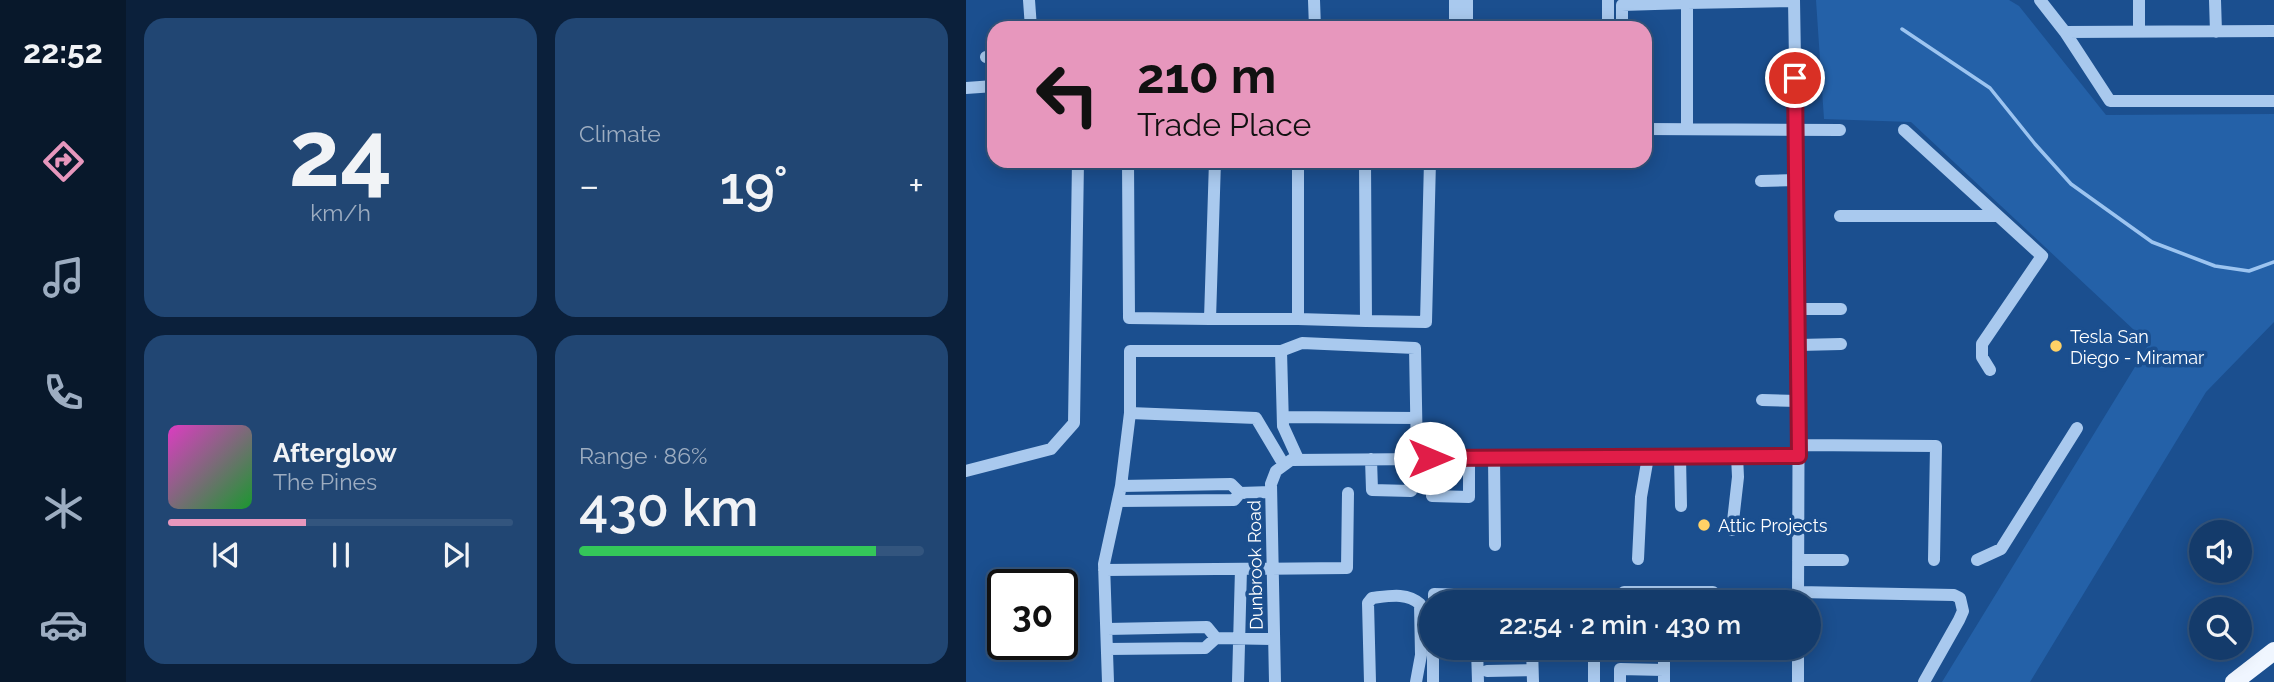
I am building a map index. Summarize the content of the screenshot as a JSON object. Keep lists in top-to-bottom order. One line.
{"streets":{"street":["Dunbrook Road"]},"places":["Tesla San Diego - Miramar","Attic Projects"],"page":{"tabs":"22:52","tile":[["24","km/h"],"Climate",["Range · 86%","430 km"]],"turn":["210 m","Trade Place"],"heat":["−","19°","+"],"song":["Afterglow","The Pines"],"limit":"30","trip":"22:54 · 2 min · 430 m"}}
